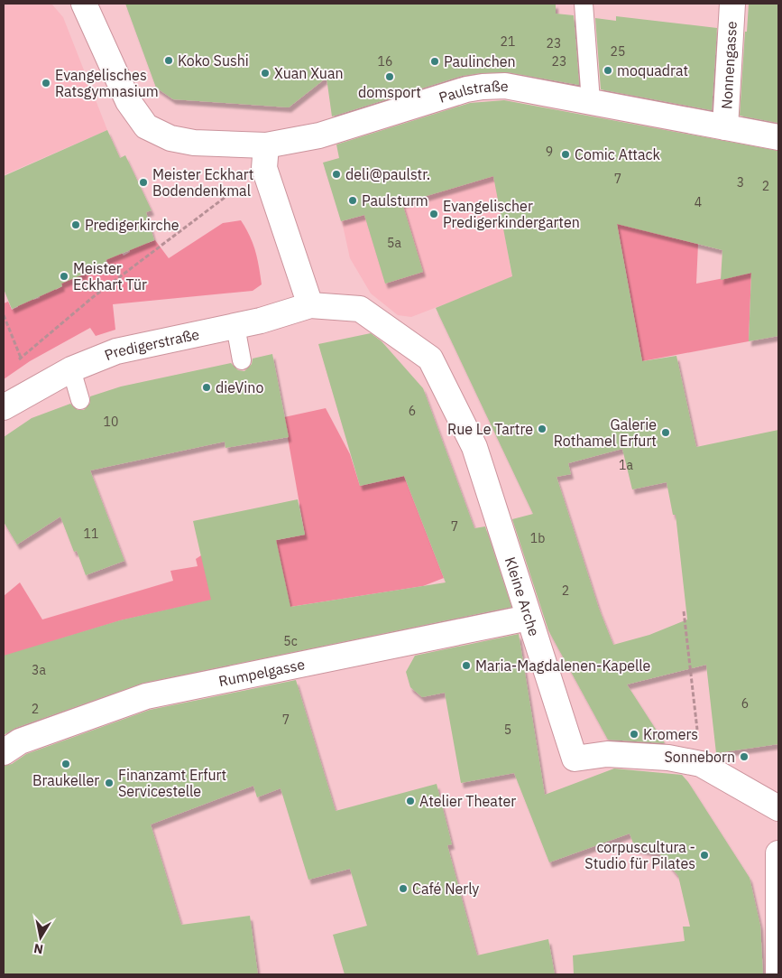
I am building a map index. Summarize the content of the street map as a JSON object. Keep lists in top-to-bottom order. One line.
{"streets":{"street":["Nonnengasse","Paulstraße","Predigerstraße","Kleine Arche","Rumpelgasse"]},"crossings":[["Nonnengasse","Paulstraße"],["Predigerstraße","Kleine Arche"],["Kleine Arche","Rumpelgasse"]],"places":["Koko Sushi","Paulinchen","moquadrat","Xuan Xuan","domsport","Evangelisches Ratsgymnasium","Comic Attack","deli@paulstr.","Meister Eckhart Bodendenkmal","Paulsturm","Evangelischer Predigerkindergarten","Predigerkirche","Meister Eckhart Tür","dieVino","Rue Le Tartre","Galerie Rothamel Erfurt","Maria-Magdalenen-Kapelle","Kromers","Sonneborn","Braukeller","Finanzamt Erfurt Servicestelle","Atelier Theater","corpuscultura - Studio für Pilates","Café Nerly"],"house_numbers":["21","23","25","16","23","9","7","3","2","4","5a","6","10","1a","7","11","1b","2","5c","3a","6","2","7","5"],"north":"bottom"}
